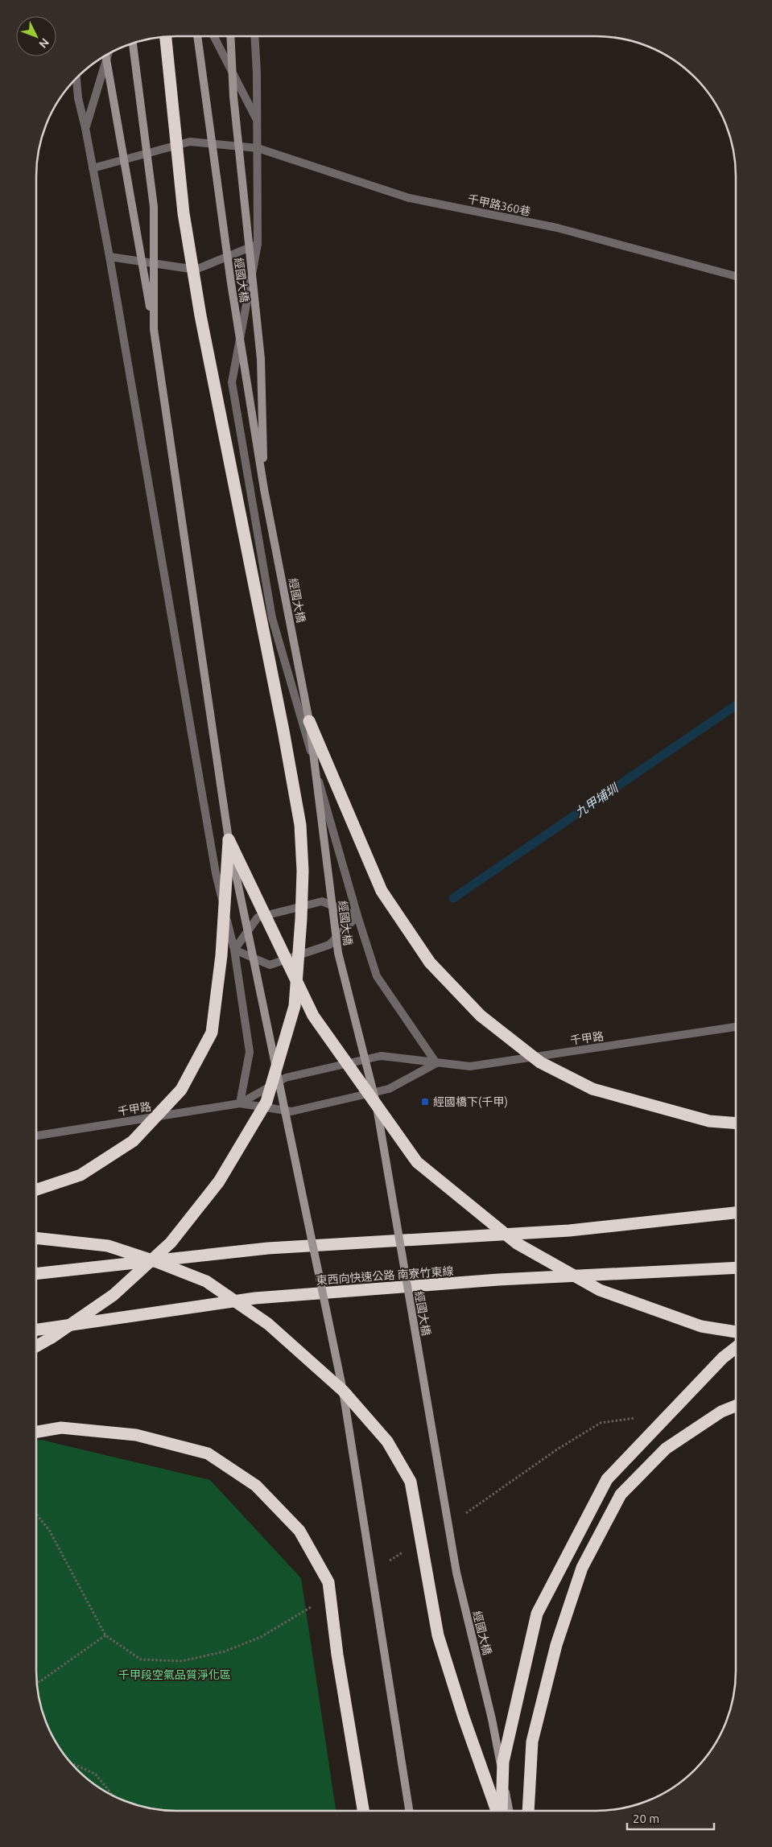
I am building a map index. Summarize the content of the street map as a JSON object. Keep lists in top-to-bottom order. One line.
{"streets":{"highway":["東西向快速公路 南寮竹東線"],"main road":["經國大橋"],"street":["千甲路360巷","千甲路"]},"water":["九甲埔圳"],"parks":["千甲段空氣品質淨化區"],"places":{"transit":["經國橋下(千甲)"]},"scale_bar":"20 m","north":"bottom right"}
